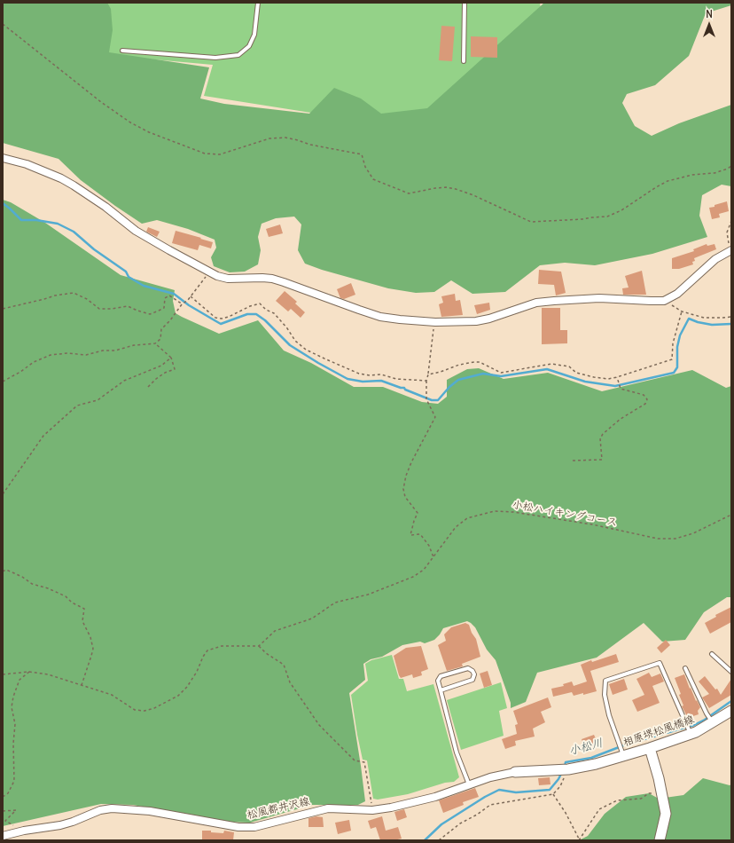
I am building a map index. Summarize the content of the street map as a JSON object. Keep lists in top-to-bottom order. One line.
{"streets":{"street":["相原堺松風橋線","松風都井沢線"],"path":["小松ハイキングコース"]},"crossings":[["相原堺松風橋線","松風都井沢線"]],"water":["小松川"],"north":"top"}
